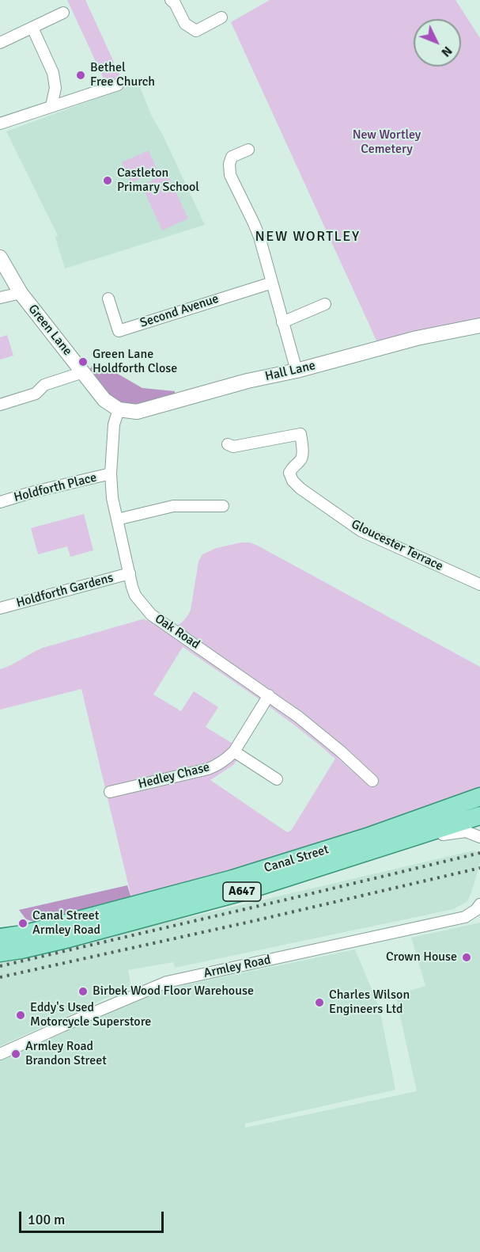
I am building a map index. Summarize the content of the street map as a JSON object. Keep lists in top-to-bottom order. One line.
{"streets":{"main road":["Canal Street","A647"],"street":["Second Avenue","Green Lane","Hall Lane","Holdforth Place","Gloucester Terrace","Holdforth Gardens","Oak Road","Hedley Chase","Armley Road"]},"crossings":[["Green Lane","Hall Lane"],["Green Lane","Oak Road"],["Hall Lane","Oak Road"],["Holdforth Place","Oak Road"],["Holdforth Gardens","Oak Road"],["Oak Road","Hedley Chase"]],"districts":["NEW WORTLEY"],"parks":["New Wortley Cemetery"],"places":["Bethel Free Church","Castleton Primary School","Green Lane Holdforth Close","Canal Street Armley Road","Crown House","Birbek Wood Floor Warehouse","Charles Wilson Engineers Ltd","Eddy's Used Motorcycle Superstore","Armley Road Brandon Street"],"scale_bar":"100 m","north":"bottom right"}
